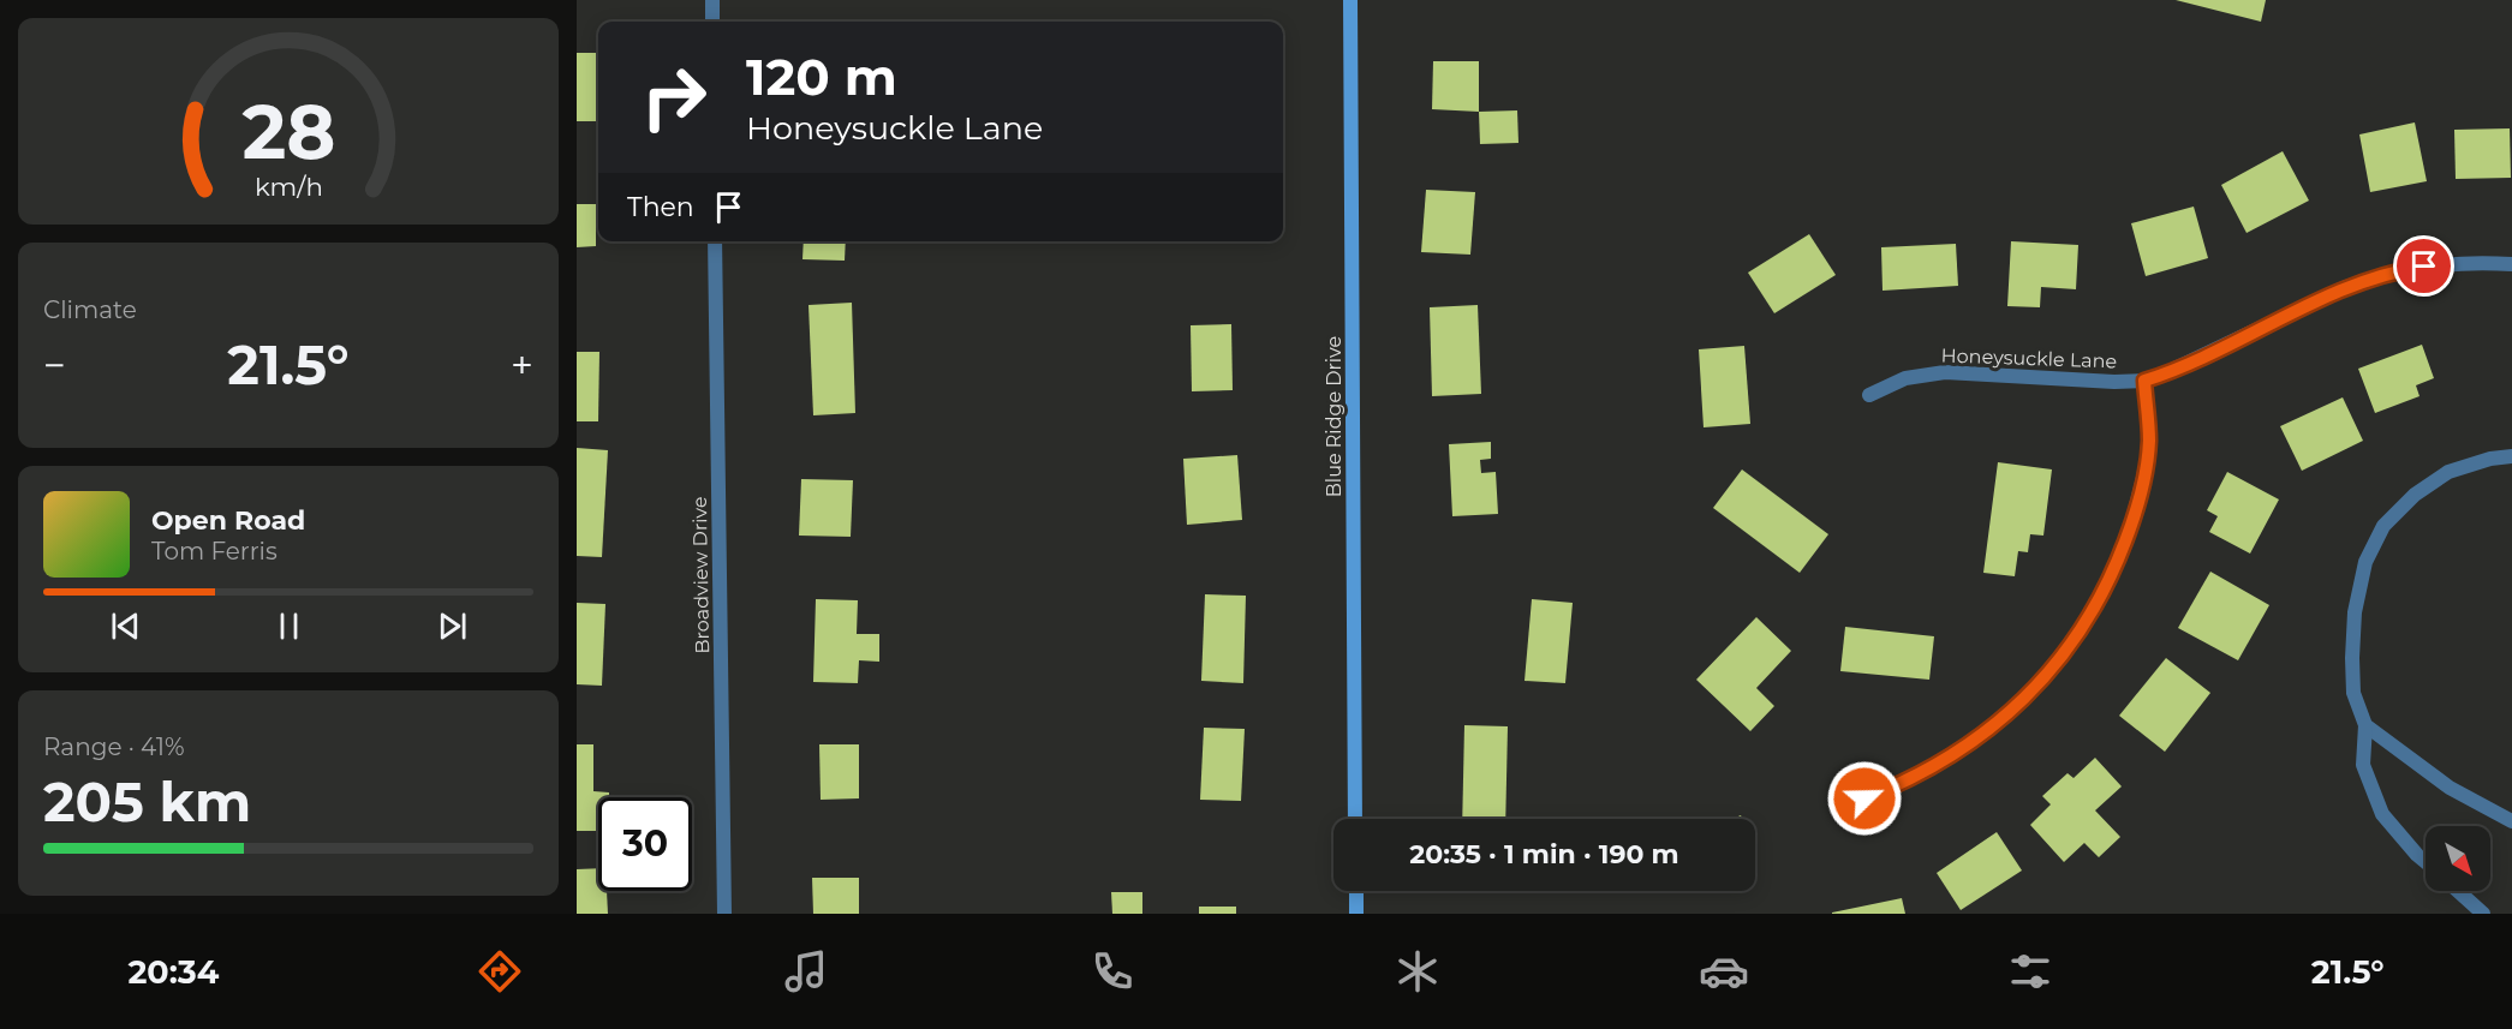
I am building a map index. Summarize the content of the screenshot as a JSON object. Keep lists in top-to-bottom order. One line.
{"streets":{"street":["Honeysuckle Lane","Blue Ridge Drive","Broadview Drive"]},"north":"bottom right","page":{"turn":["120 m","Honeysuckle Lane"],"then":"Then","tile":["Climate",["Range · 41%","205 km"]],"heat":["−","21.5°","+"],"song":["Open Road","Tom Ferris"],"limit":"30","trip":"20:35 · 1 min · 190 m","tabs":["20:34","21.5°"],"gauge":["28","km/h"]}}
